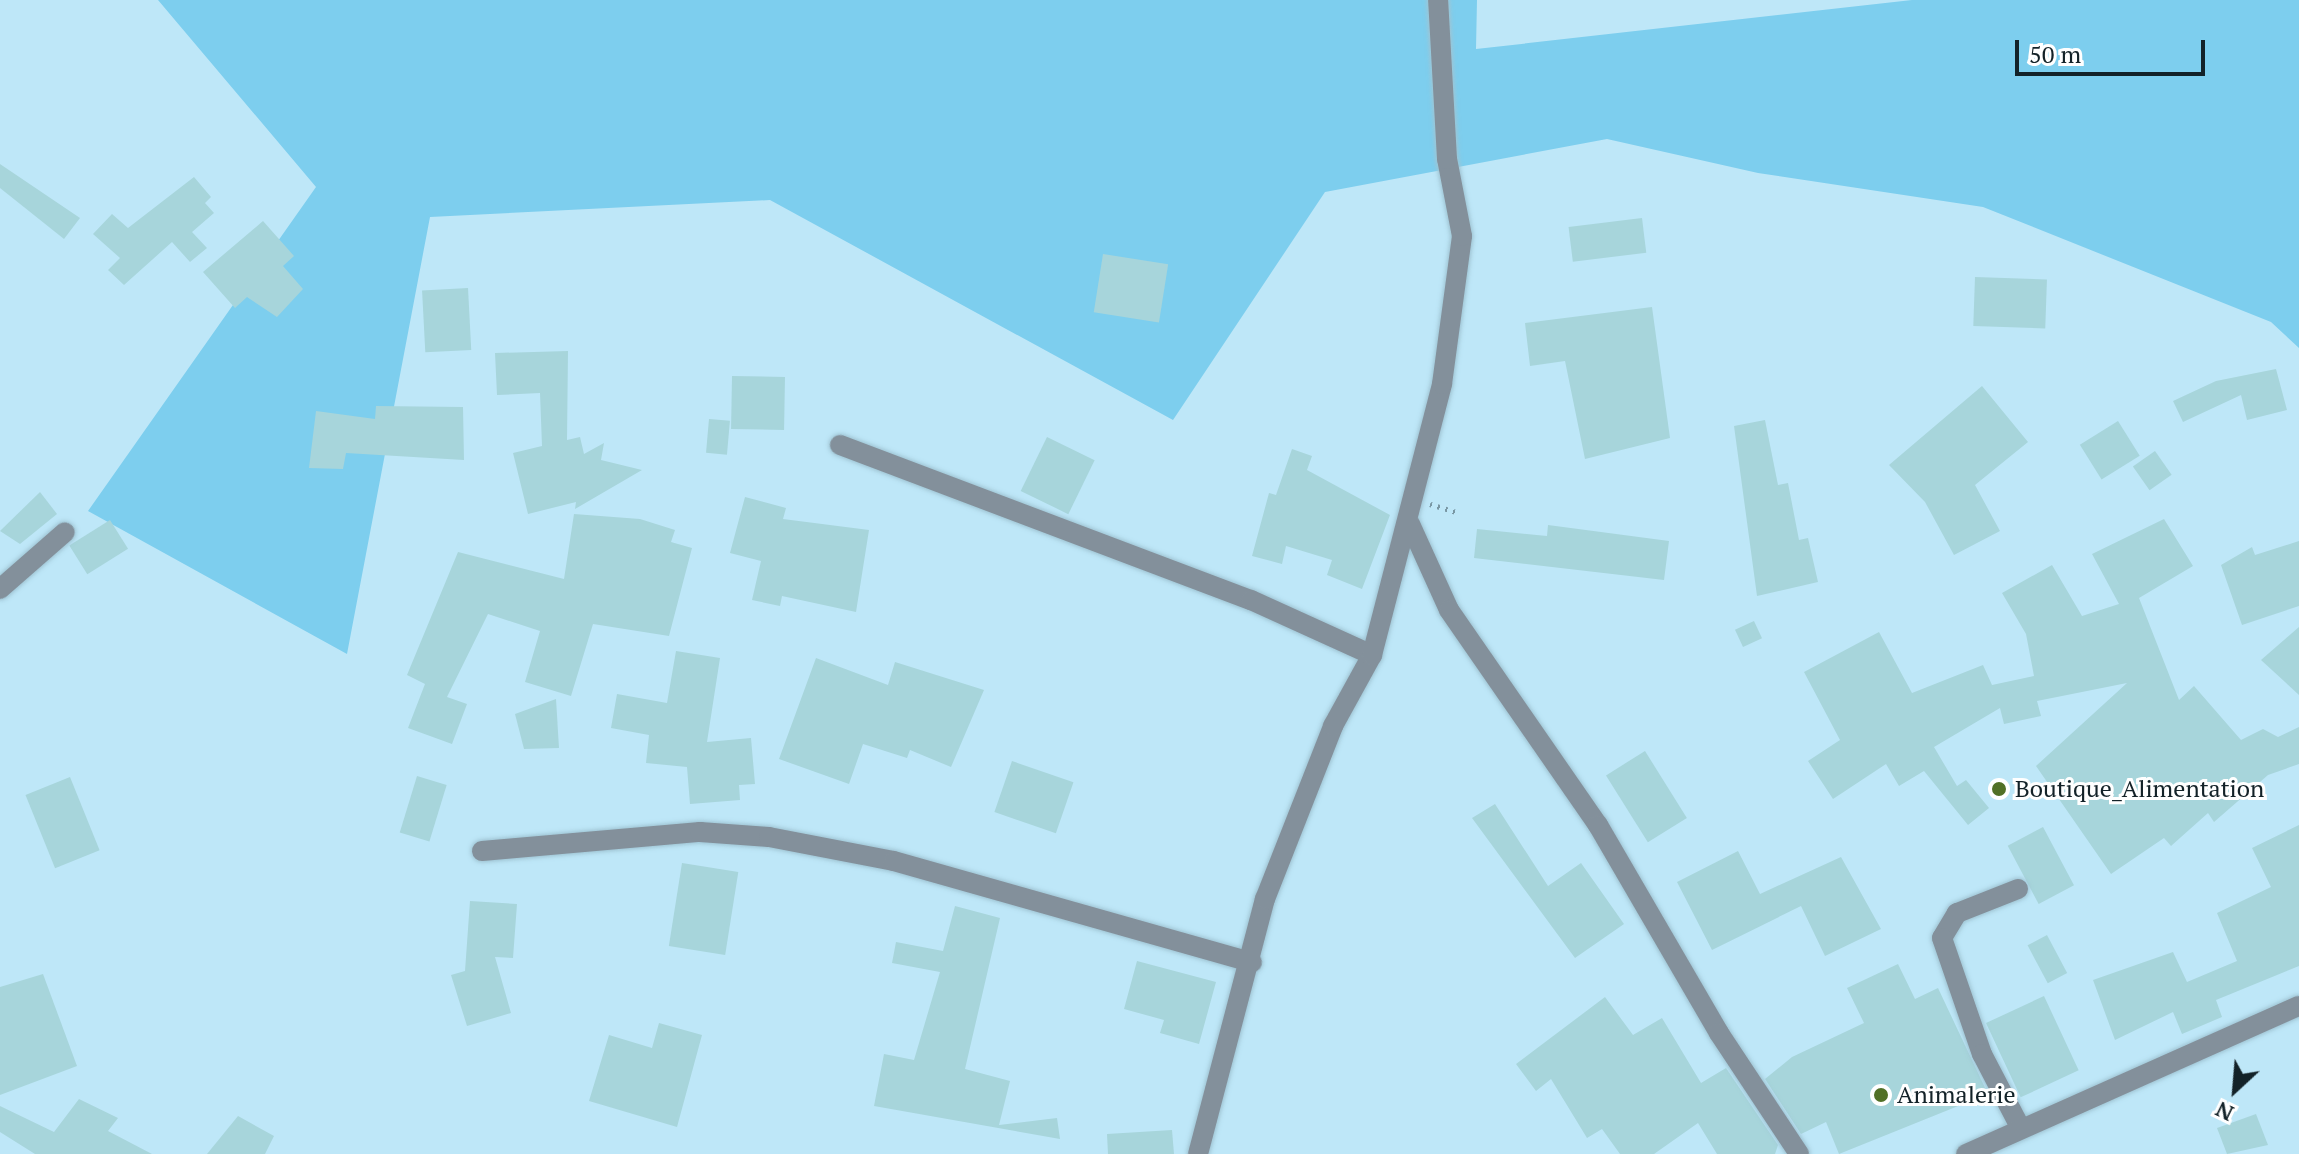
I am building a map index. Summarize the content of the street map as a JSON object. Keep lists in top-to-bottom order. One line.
{"places":["Boutique_Alimentation","Animalerie"],"scale_bar":"50 m","north":"bottom left"}
